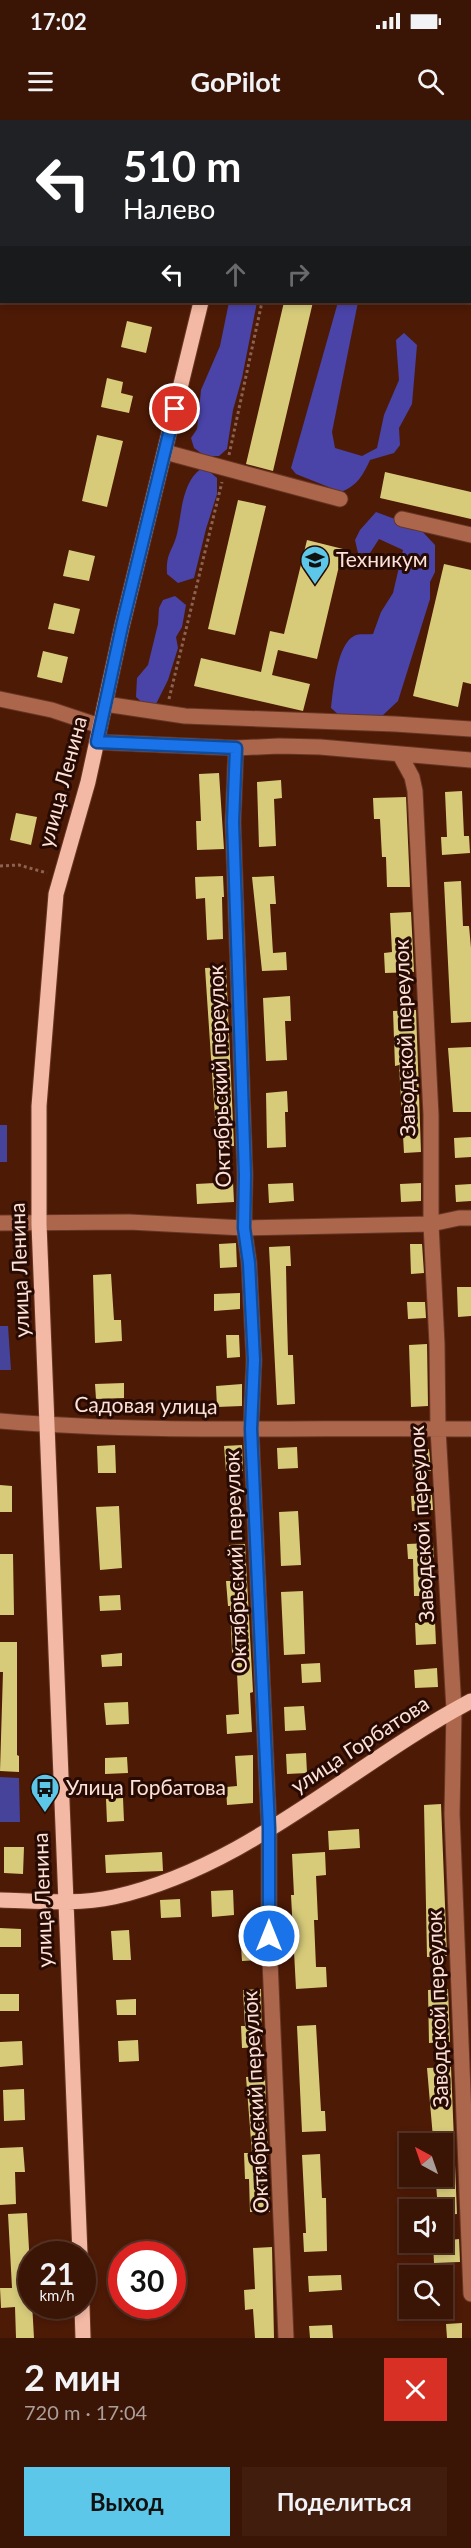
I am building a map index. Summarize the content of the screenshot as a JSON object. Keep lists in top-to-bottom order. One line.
{"streets":{"main road":["улица Ленина","улица Горбатова"],"street":["Заводской переулок","Октябрьский переулок","Садовая улица"]},"crossings":[["улица Ленина","Садовая улица"],["улица Ленина","улица Горбатова"],["Заводской переулок","Садовая улица"],["Заводской переулок","улица Горбатова"],["Октябрьский переулок","Садовая улица"],["Октябрьский переулок","улица Горбатова"]],"places":{"school or university":["Техникум"],"bus stop":["Улица Горбатова"]},"north":"top left","page":{"status":"17:02","header":"GoPilot","turn":["510 m","Налево"],"speed":"21 km/h","limit":"30","heading":["2 мин","720 m · 17:04"],"buttons":["Выход","Поделиться"]}}
